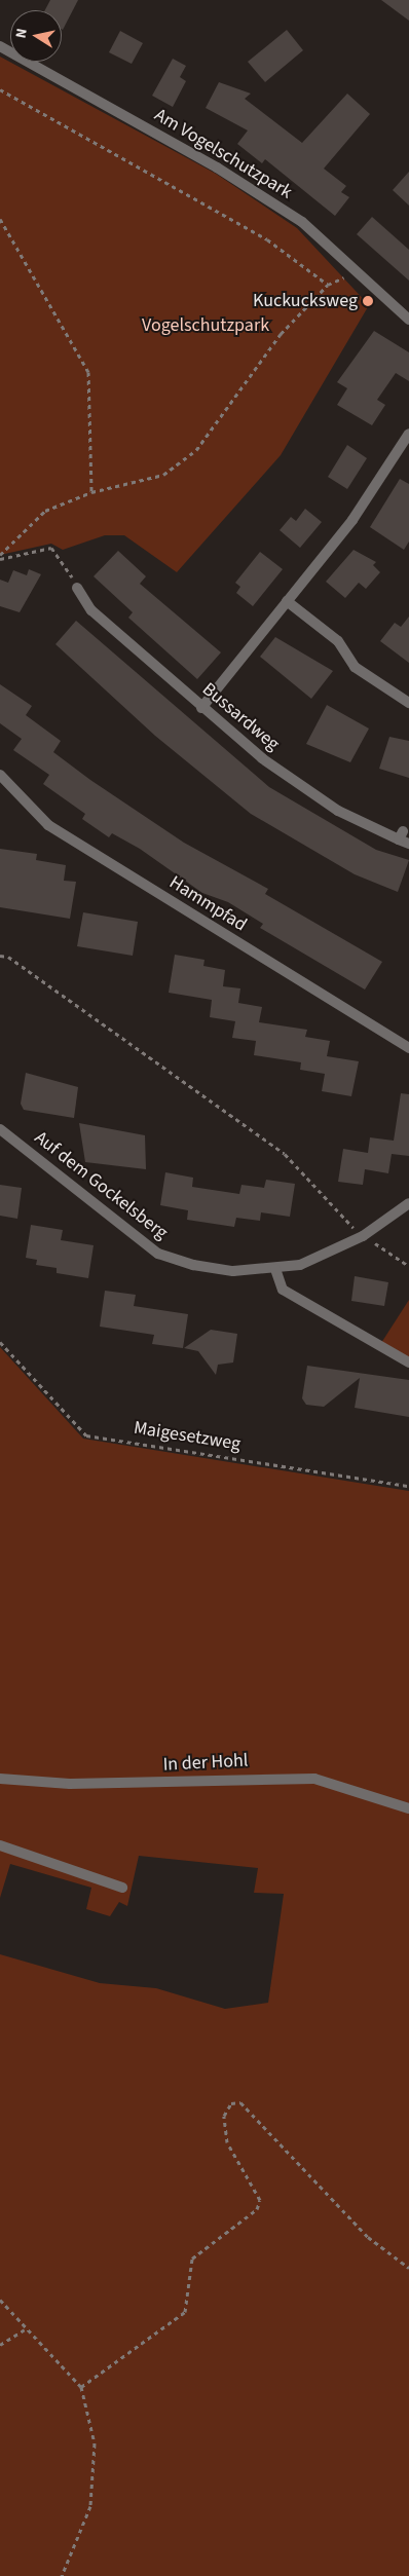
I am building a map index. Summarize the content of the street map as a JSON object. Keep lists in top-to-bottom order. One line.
{"streets":{"street":["Am Vogelschutzpark","Bussardweg","Hammpfad","Auf dem Gockelsberg","In der Hohl"],"path":["Maigesetzweg"]},"parks":["Vogelschutzpark"],"places":["Kuckucksweg"],"north":"left"}
